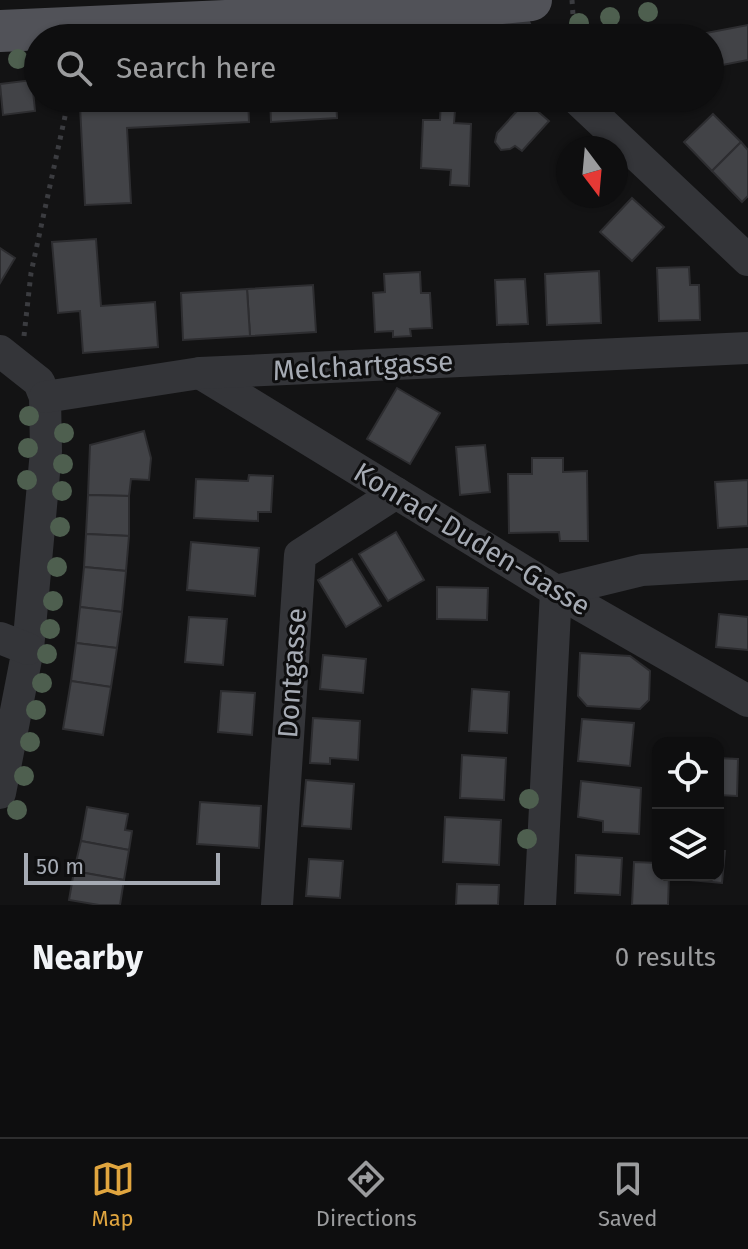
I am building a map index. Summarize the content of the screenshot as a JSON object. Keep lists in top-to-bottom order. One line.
{"streets":{"street":["Melchartgasse","Konrad-Duden-Gasse","Dontgasse"]},"crossings":[["Melchartgasse","Konrad-Duden-Gasse"],["Konrad-Duden-Gasse","Dontgasse"]],"scale_bar":"50 m","north":"bottom","page":{"search":"Search here","scale":"50 m","heading":["Nearby","0 results"],"nav":["Map","Directions","Saved"]}}
